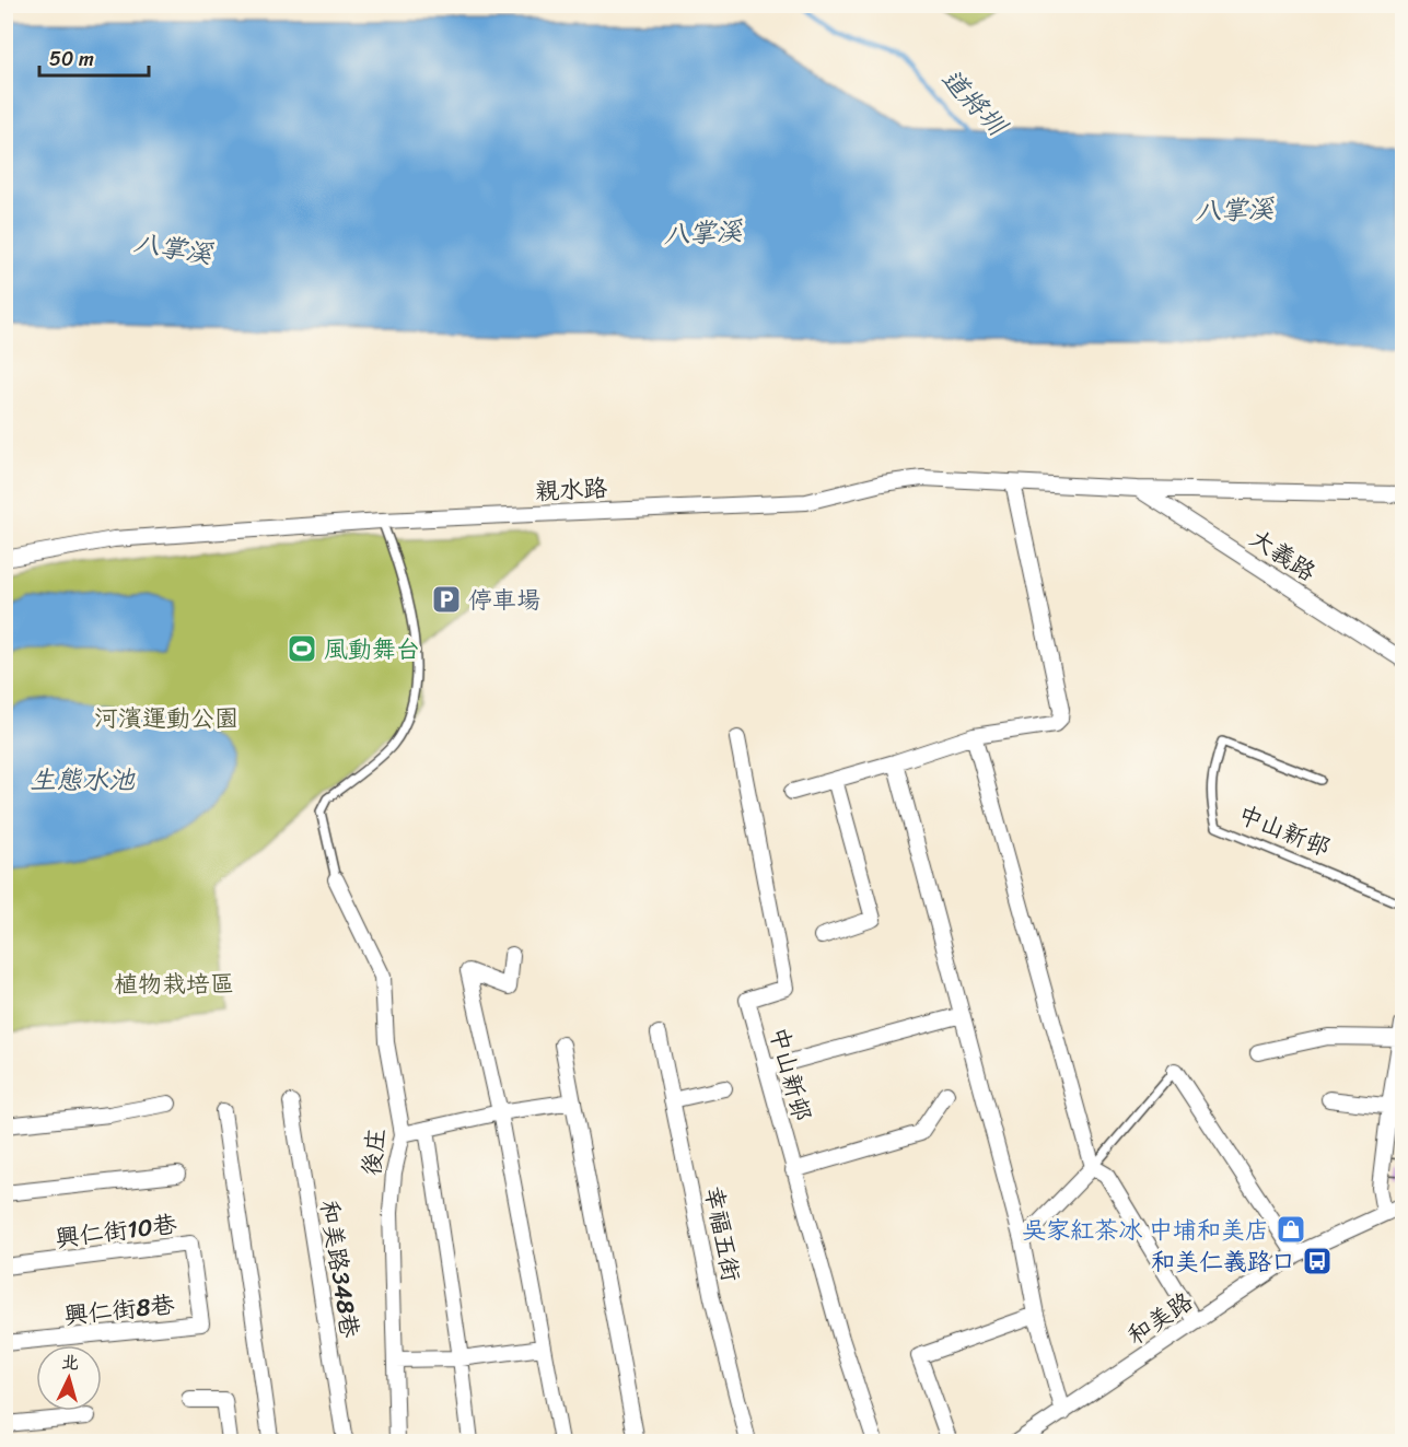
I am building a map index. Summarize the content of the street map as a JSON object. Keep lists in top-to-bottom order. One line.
{"streets":{"street":["親水路","大義路","中山新邨","後庄","興仁街10巷","幸福五街","和美路348巷","興仁街8巷","和美路"]},"crossings":[["親水路","大義路"],["興仁街10巷","興仁街8巷"]],"water":["道將圳","八掌溪","生態水池"],"parks":["河濱運動公園","植物栽培區"],"places":{"parking":["停車場"],"sports":["風動舞台"],"shop":["吳家紅茶冰 中埔和美店"],"bus stop":["和美仁義路口"]},"scale_bar":"50 m","north":"top"}
